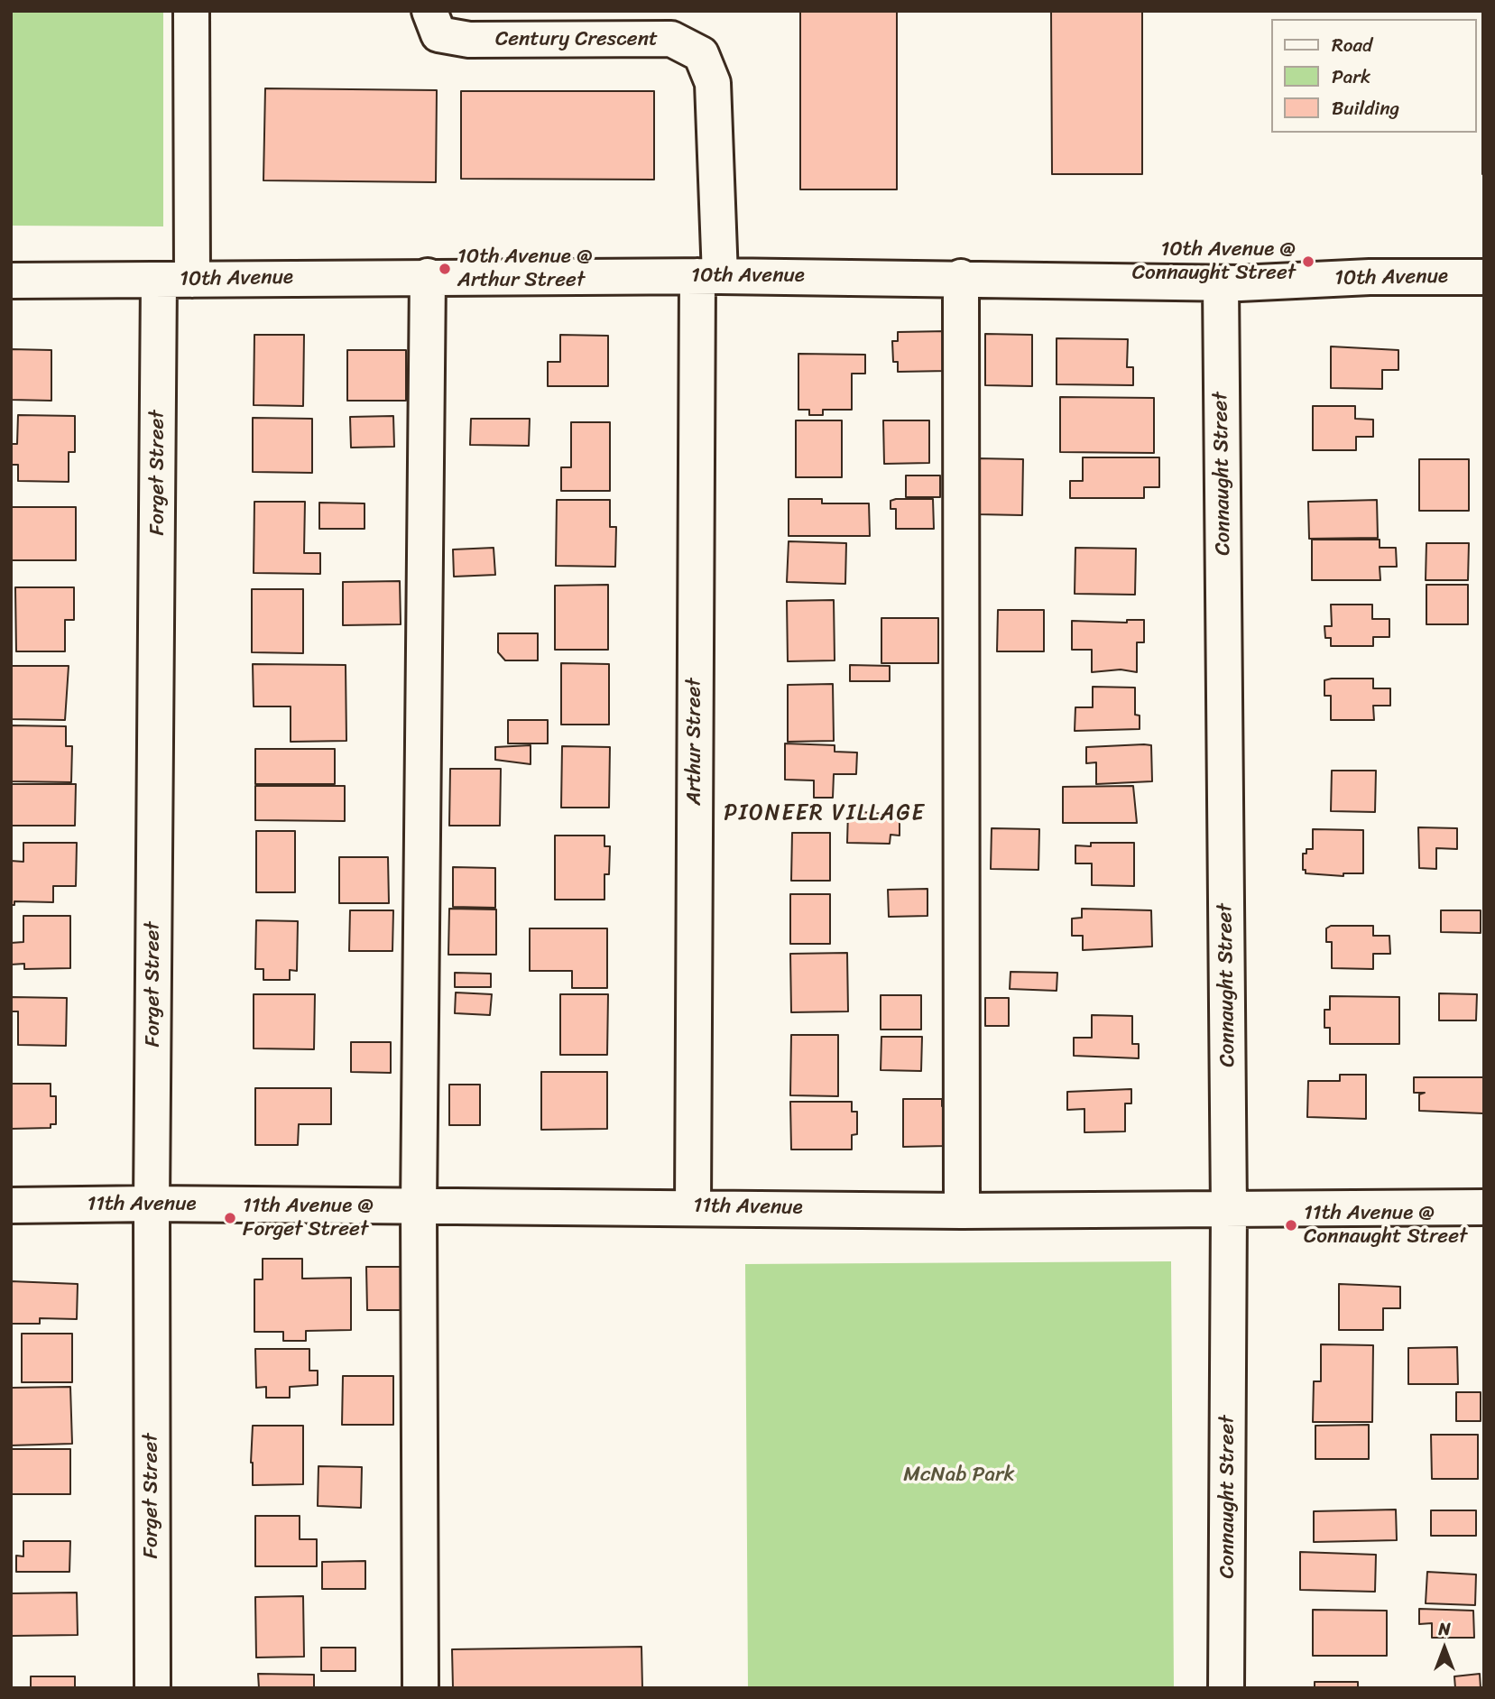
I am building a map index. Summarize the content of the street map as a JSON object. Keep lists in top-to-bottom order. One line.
{"streets":{"street":["Century Crescent","10th Avenue","Forget Street","Connaught Street","Arthur Street","11th Avenue"]},"crossings":[["Century Crescent","10th Avenue"],["Century Crescent","Arthur Street"],["10th Avenue","Forget Street"],["10th Avenue","Connaught Street"],["10th Avenue","Arthur Street"],["Forget Street","11th Avenue"],["Connaught Street","11th Avenue"],["Arthur Street","11th Avenue"]],"districts":["PIONEER VILLAGE"],"parks":["McNab Park"],"places":["10th Avenue @ Connaught Street","10th Avenue @ Arthur Street","11th Avenue @ Forget Street","11th Avenue @ Connaught Street"],"legend":["Road","Park","Building"],"north":"top"}
